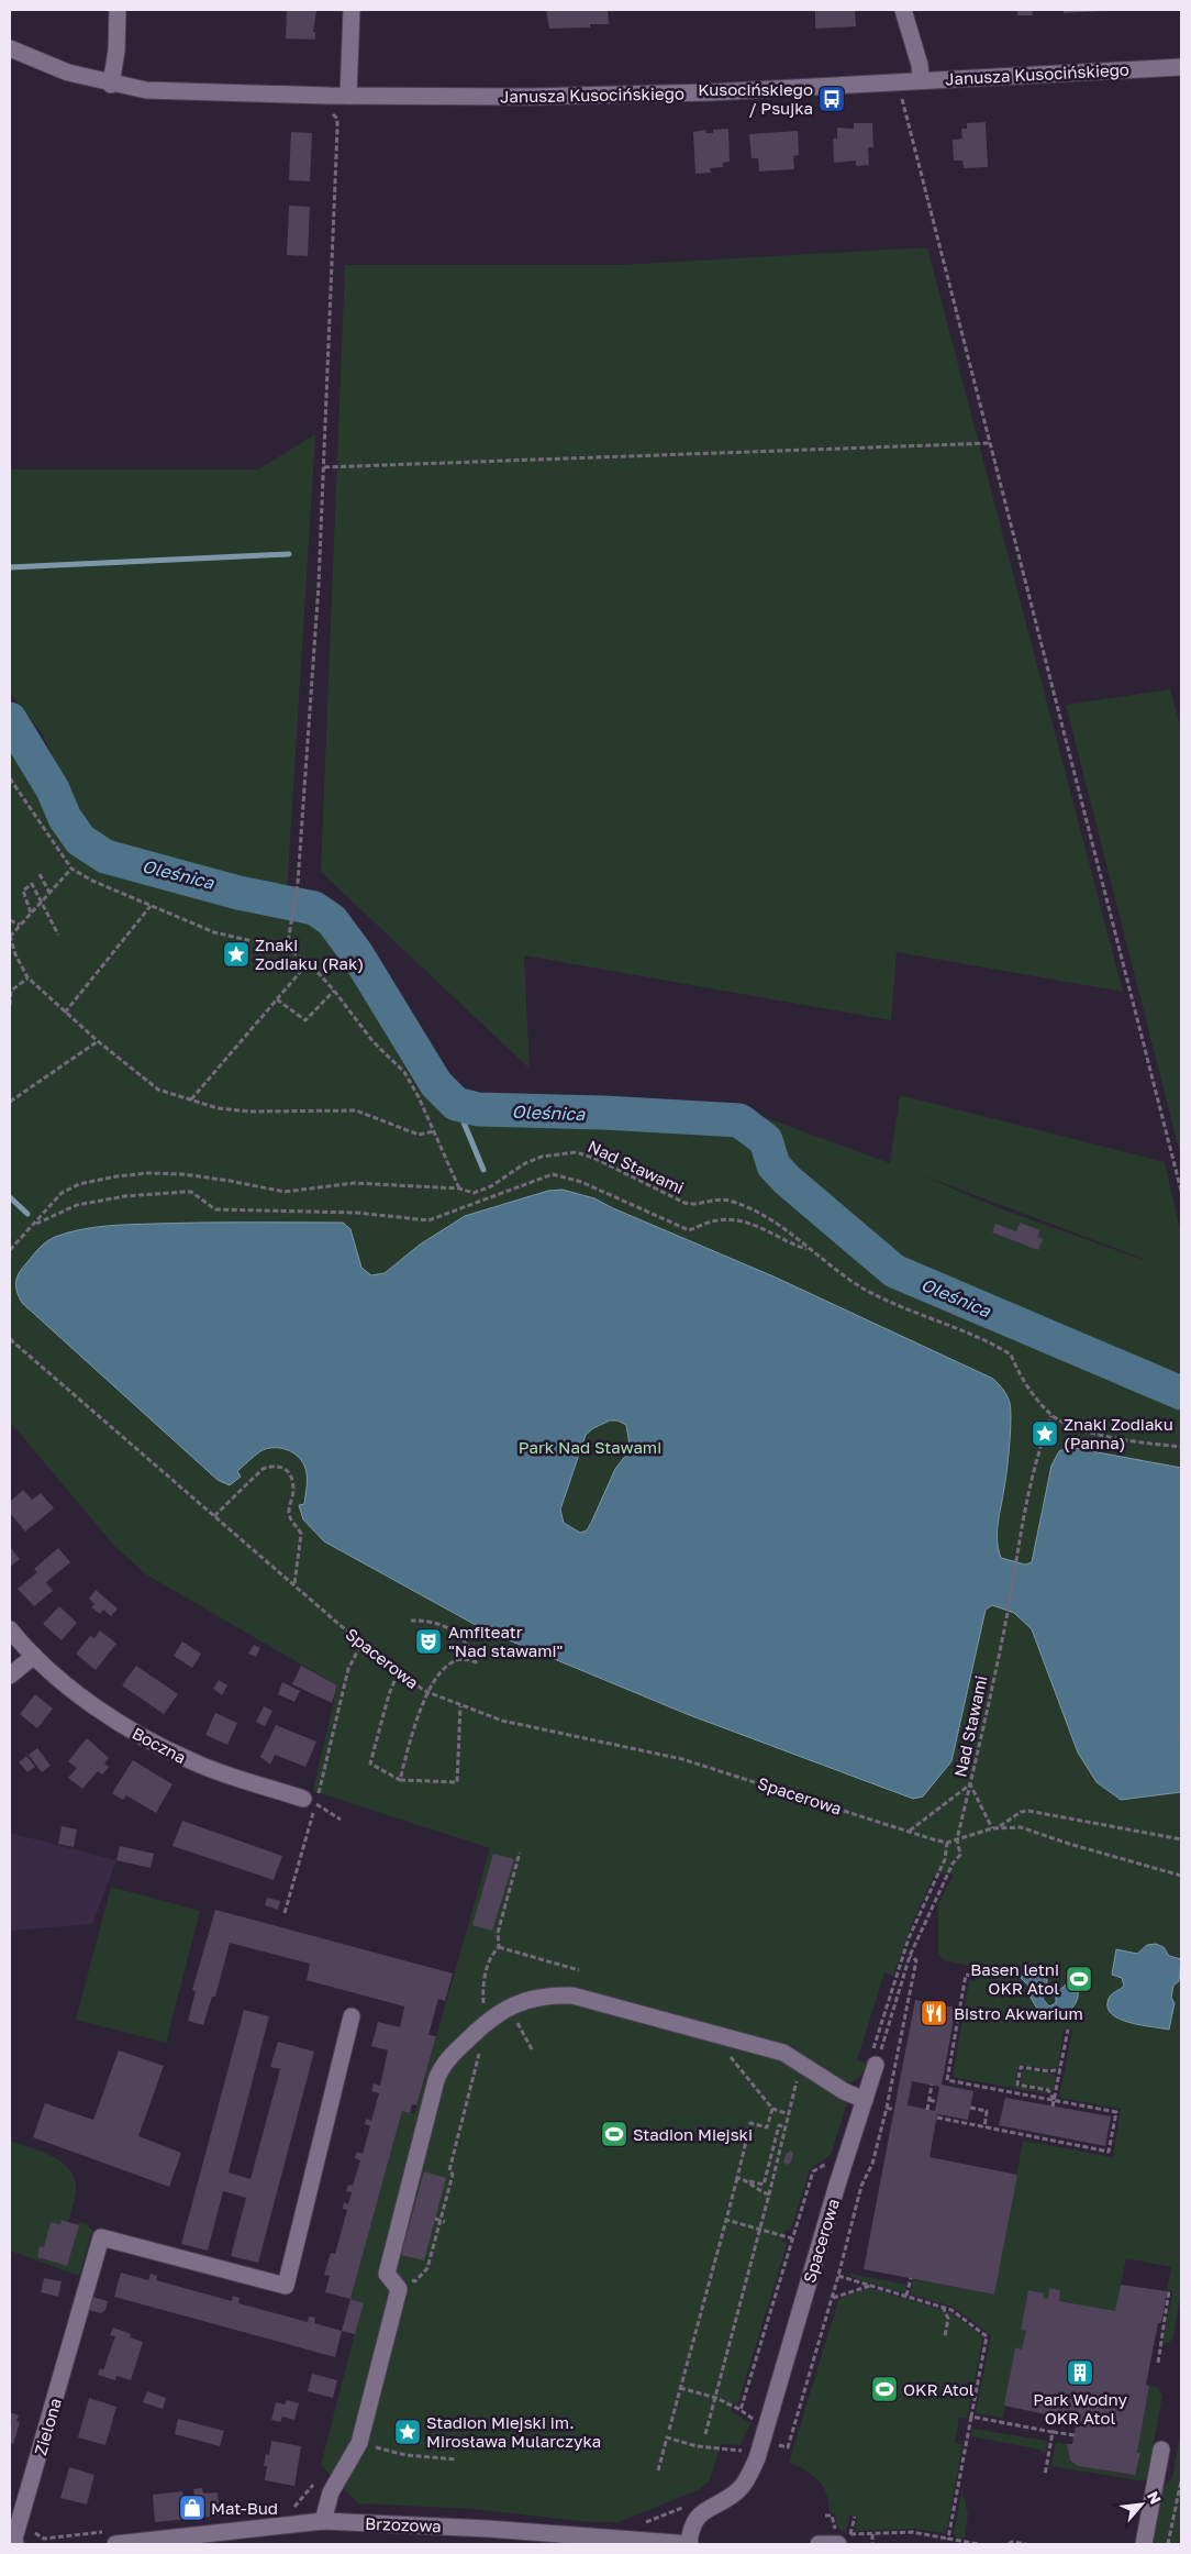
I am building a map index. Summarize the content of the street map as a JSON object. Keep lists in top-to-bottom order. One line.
{"streets":{"street":["Janusza Kusocińskiego","Spacerowa","Boczna","Zielona","Brzozowa"],"path":["Nad Stawami"]},"crossings":[["Spacerowa","Brzozowa"]],"water":["Oleśnica"],"parks":["Park Nad Stawami"],"places":{"bus stop":["Kusocińskiego / Psujka"],"place":["Znaki Zodiaku (Rak)","Znaki Zodiaku (Panna)","Stadion Miejski im. Mirosława Mularczyka"],"theatre":["Amfiteatr \"Nad stawami\""],"sports":["Basen letni OKR Atol","Stadion Miejski","OKR Atol"],"restaurant":["Bistro Akwarium"],"building":["Park Wodny OKR Atol"],"shop":["Mat-Bud"]},"north":"top right"}
